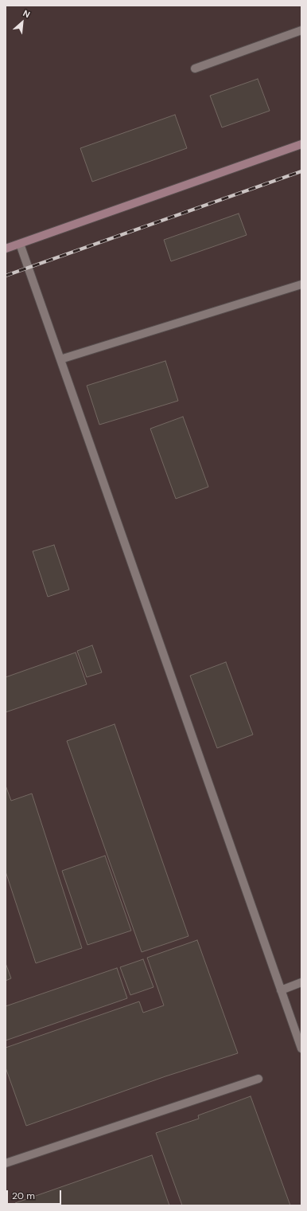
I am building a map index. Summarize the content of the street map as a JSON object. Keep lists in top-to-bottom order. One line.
{"scale_bar":"20 m","north":"top right"}
